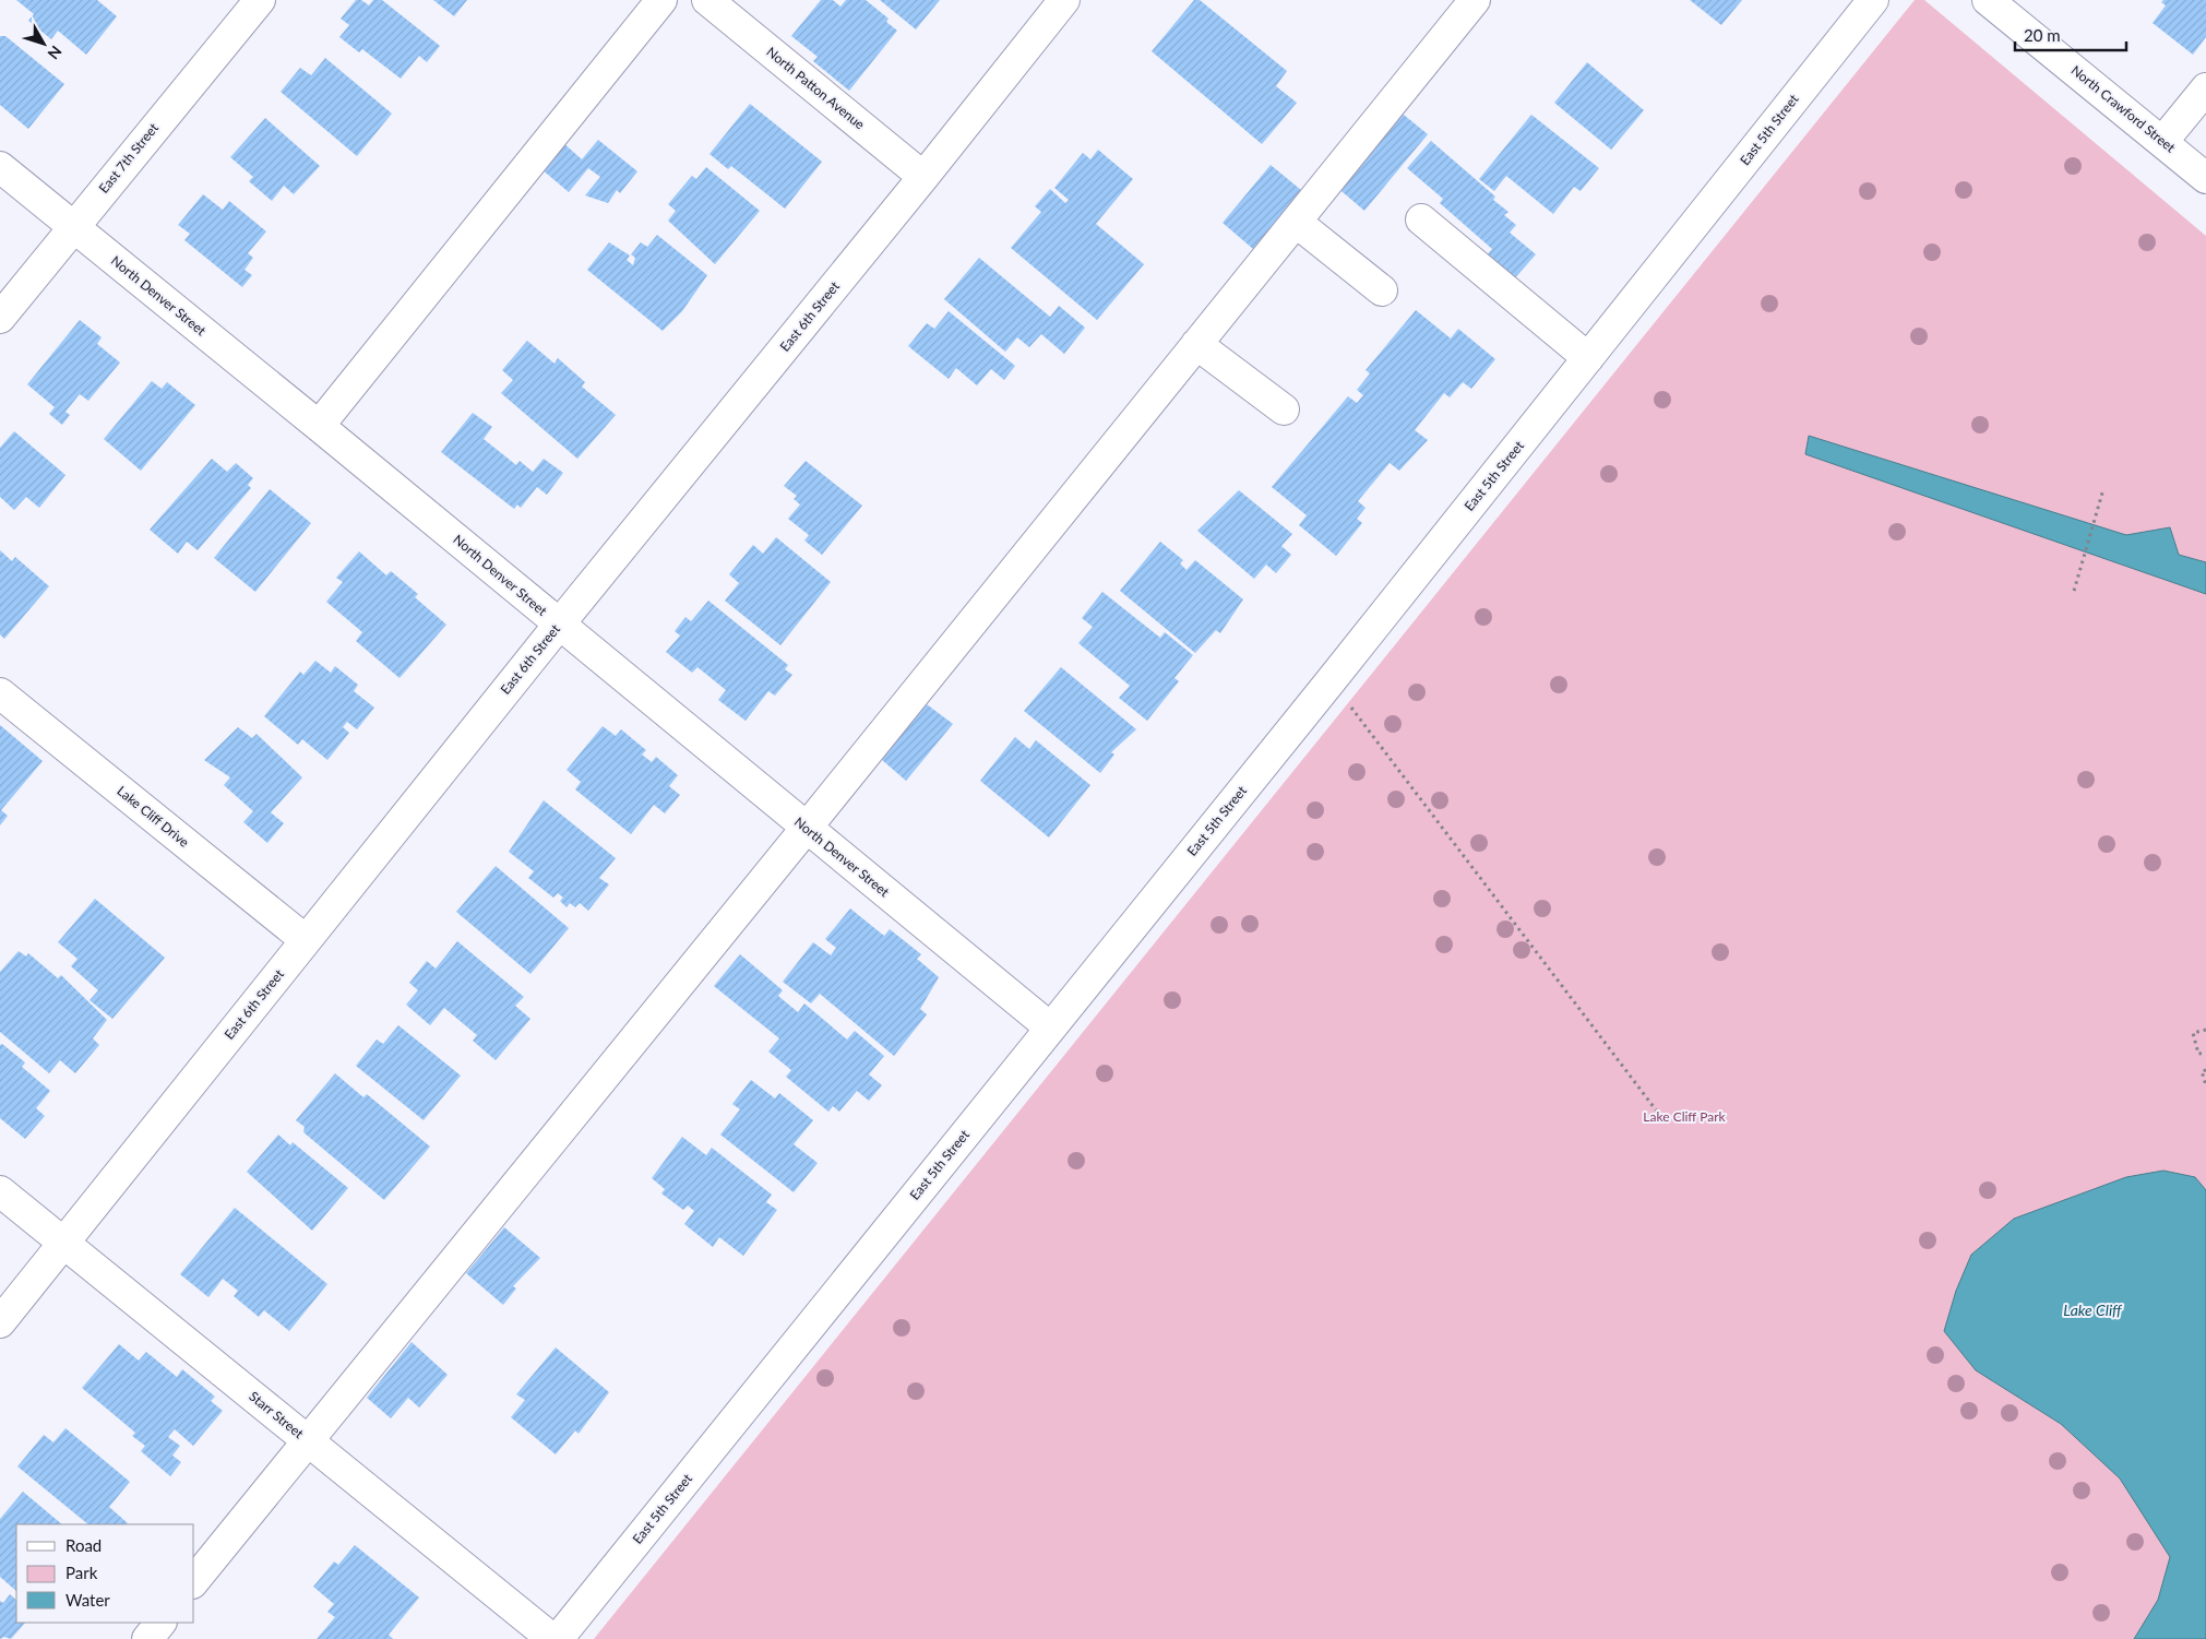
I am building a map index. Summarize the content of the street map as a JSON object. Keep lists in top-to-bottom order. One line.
{"streets":{"street":["North Patton Avenue","North Crawford Street","East 5th Street","East 7th Street","North Denver Street","East 6th Street","Lake Cliff Drive","Starr Street"]},"crossings":[["North Patton Avenue","East 6th Street"],["East 5th Street","North Denver Street"],["East 7th Street","North Denver Street"],["North Denver Street","East 6th Street"],["East 6th Street","Lake Cliff Drive"],["East 6th Street","Starr Street"]],"water":["Lake Cliff"],"parks":["Lake Cliff Park"],"legend":["Road","Park","Water"],"scale_bar":"20 m","north":"bottom right"}
